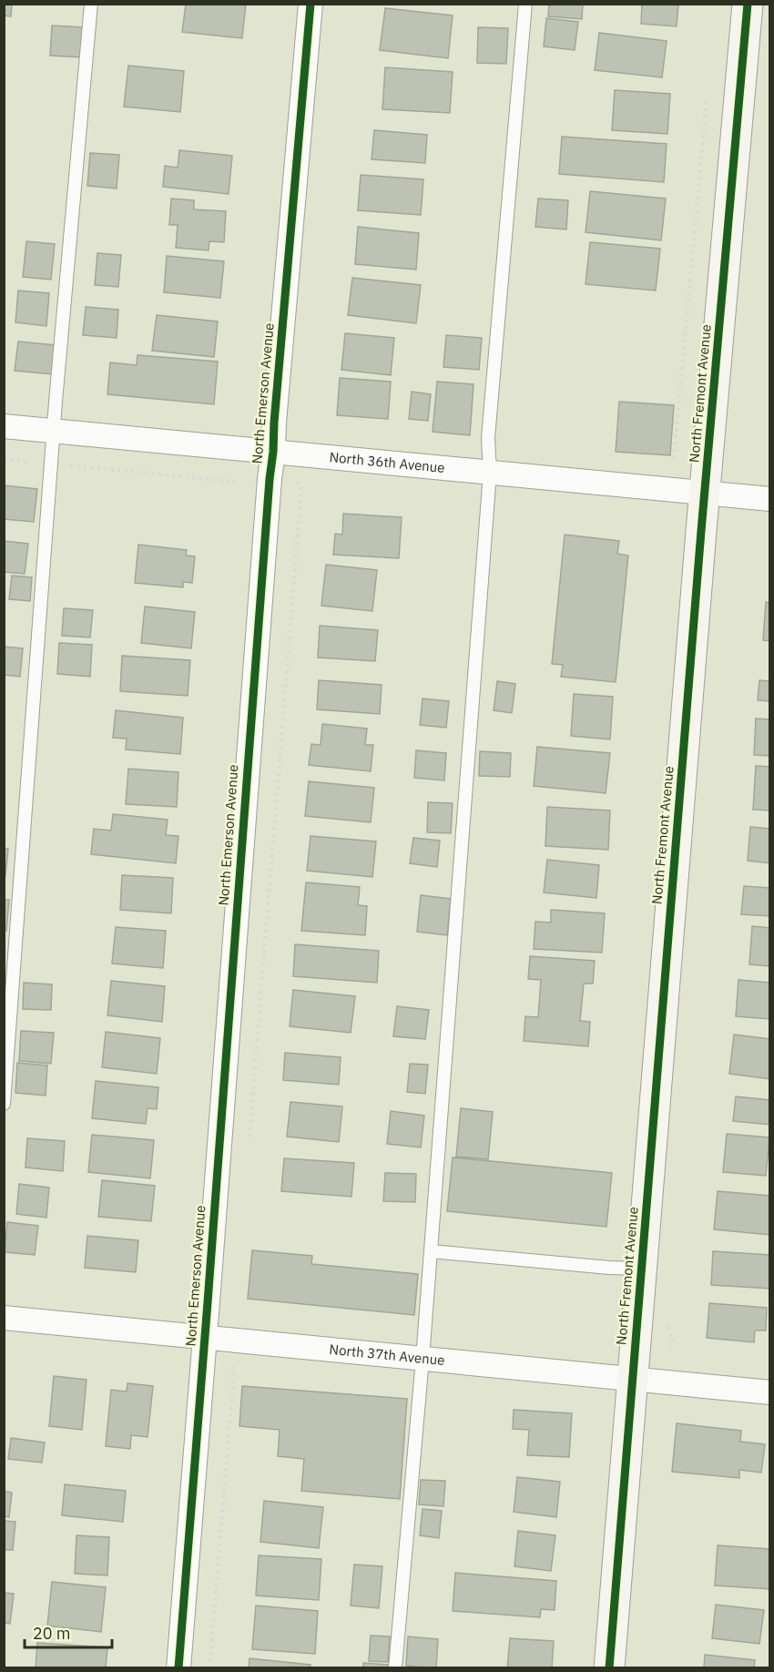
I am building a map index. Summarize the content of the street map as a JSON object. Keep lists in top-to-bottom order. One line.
{"streets":{"street":["North Emerson Avenue","North Fremont Avenue","North 36th Avenue","North 37th Avenue"]},"crossings":[["North Emerson Avenue","North 36th Avenue"],["North Emerson Avenue","North 37th Avenue"],["North Fremont Avenue","North 36th Avenue"],["North Fremont Avenue","North 37th Avenue"]],"scale_bar":"20 m"}
